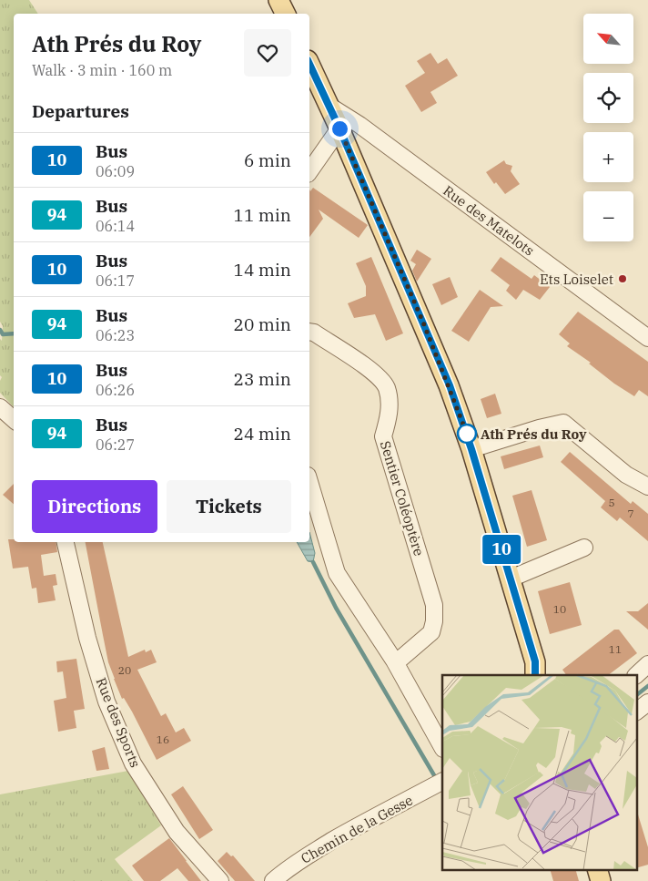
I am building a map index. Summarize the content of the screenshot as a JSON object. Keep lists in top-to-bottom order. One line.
{"streets":{"street":["Rue des Matelots","Sentier Coléoptère","Rue des Sports","Chemin de la Gesse"]},"places":["Ets Loiselet","Ath Prés du Roy"],"lines":["bus line 10"],"house_numbers":["5","7","10","11","20","16"],"north":"top left","page":{"on_map":"10","map_buttons":["+","−"],"heading":[["Ath Prés du Roy","Walk · 3 min · 160 m"],"Departures"],"list":[{"mark":"10","name":"Bus","note":"06:09","value":"6 min"},{"mark":"94","name":"Bus","note":"06:14","value":"11 min"},{"mark":"10","name":"Bus","note":"06:17","value":"14 min"},{"mark":"94","name":"Bus","note":"06:23","value":"20 min"},{"mark":"10","name":"Bus","note":"06:26","value":"23 min"},{"mark":"94","name":"Bus","note":"06:27","value":"24 min"}],"buttons":["Directions","Tickets"]}}
